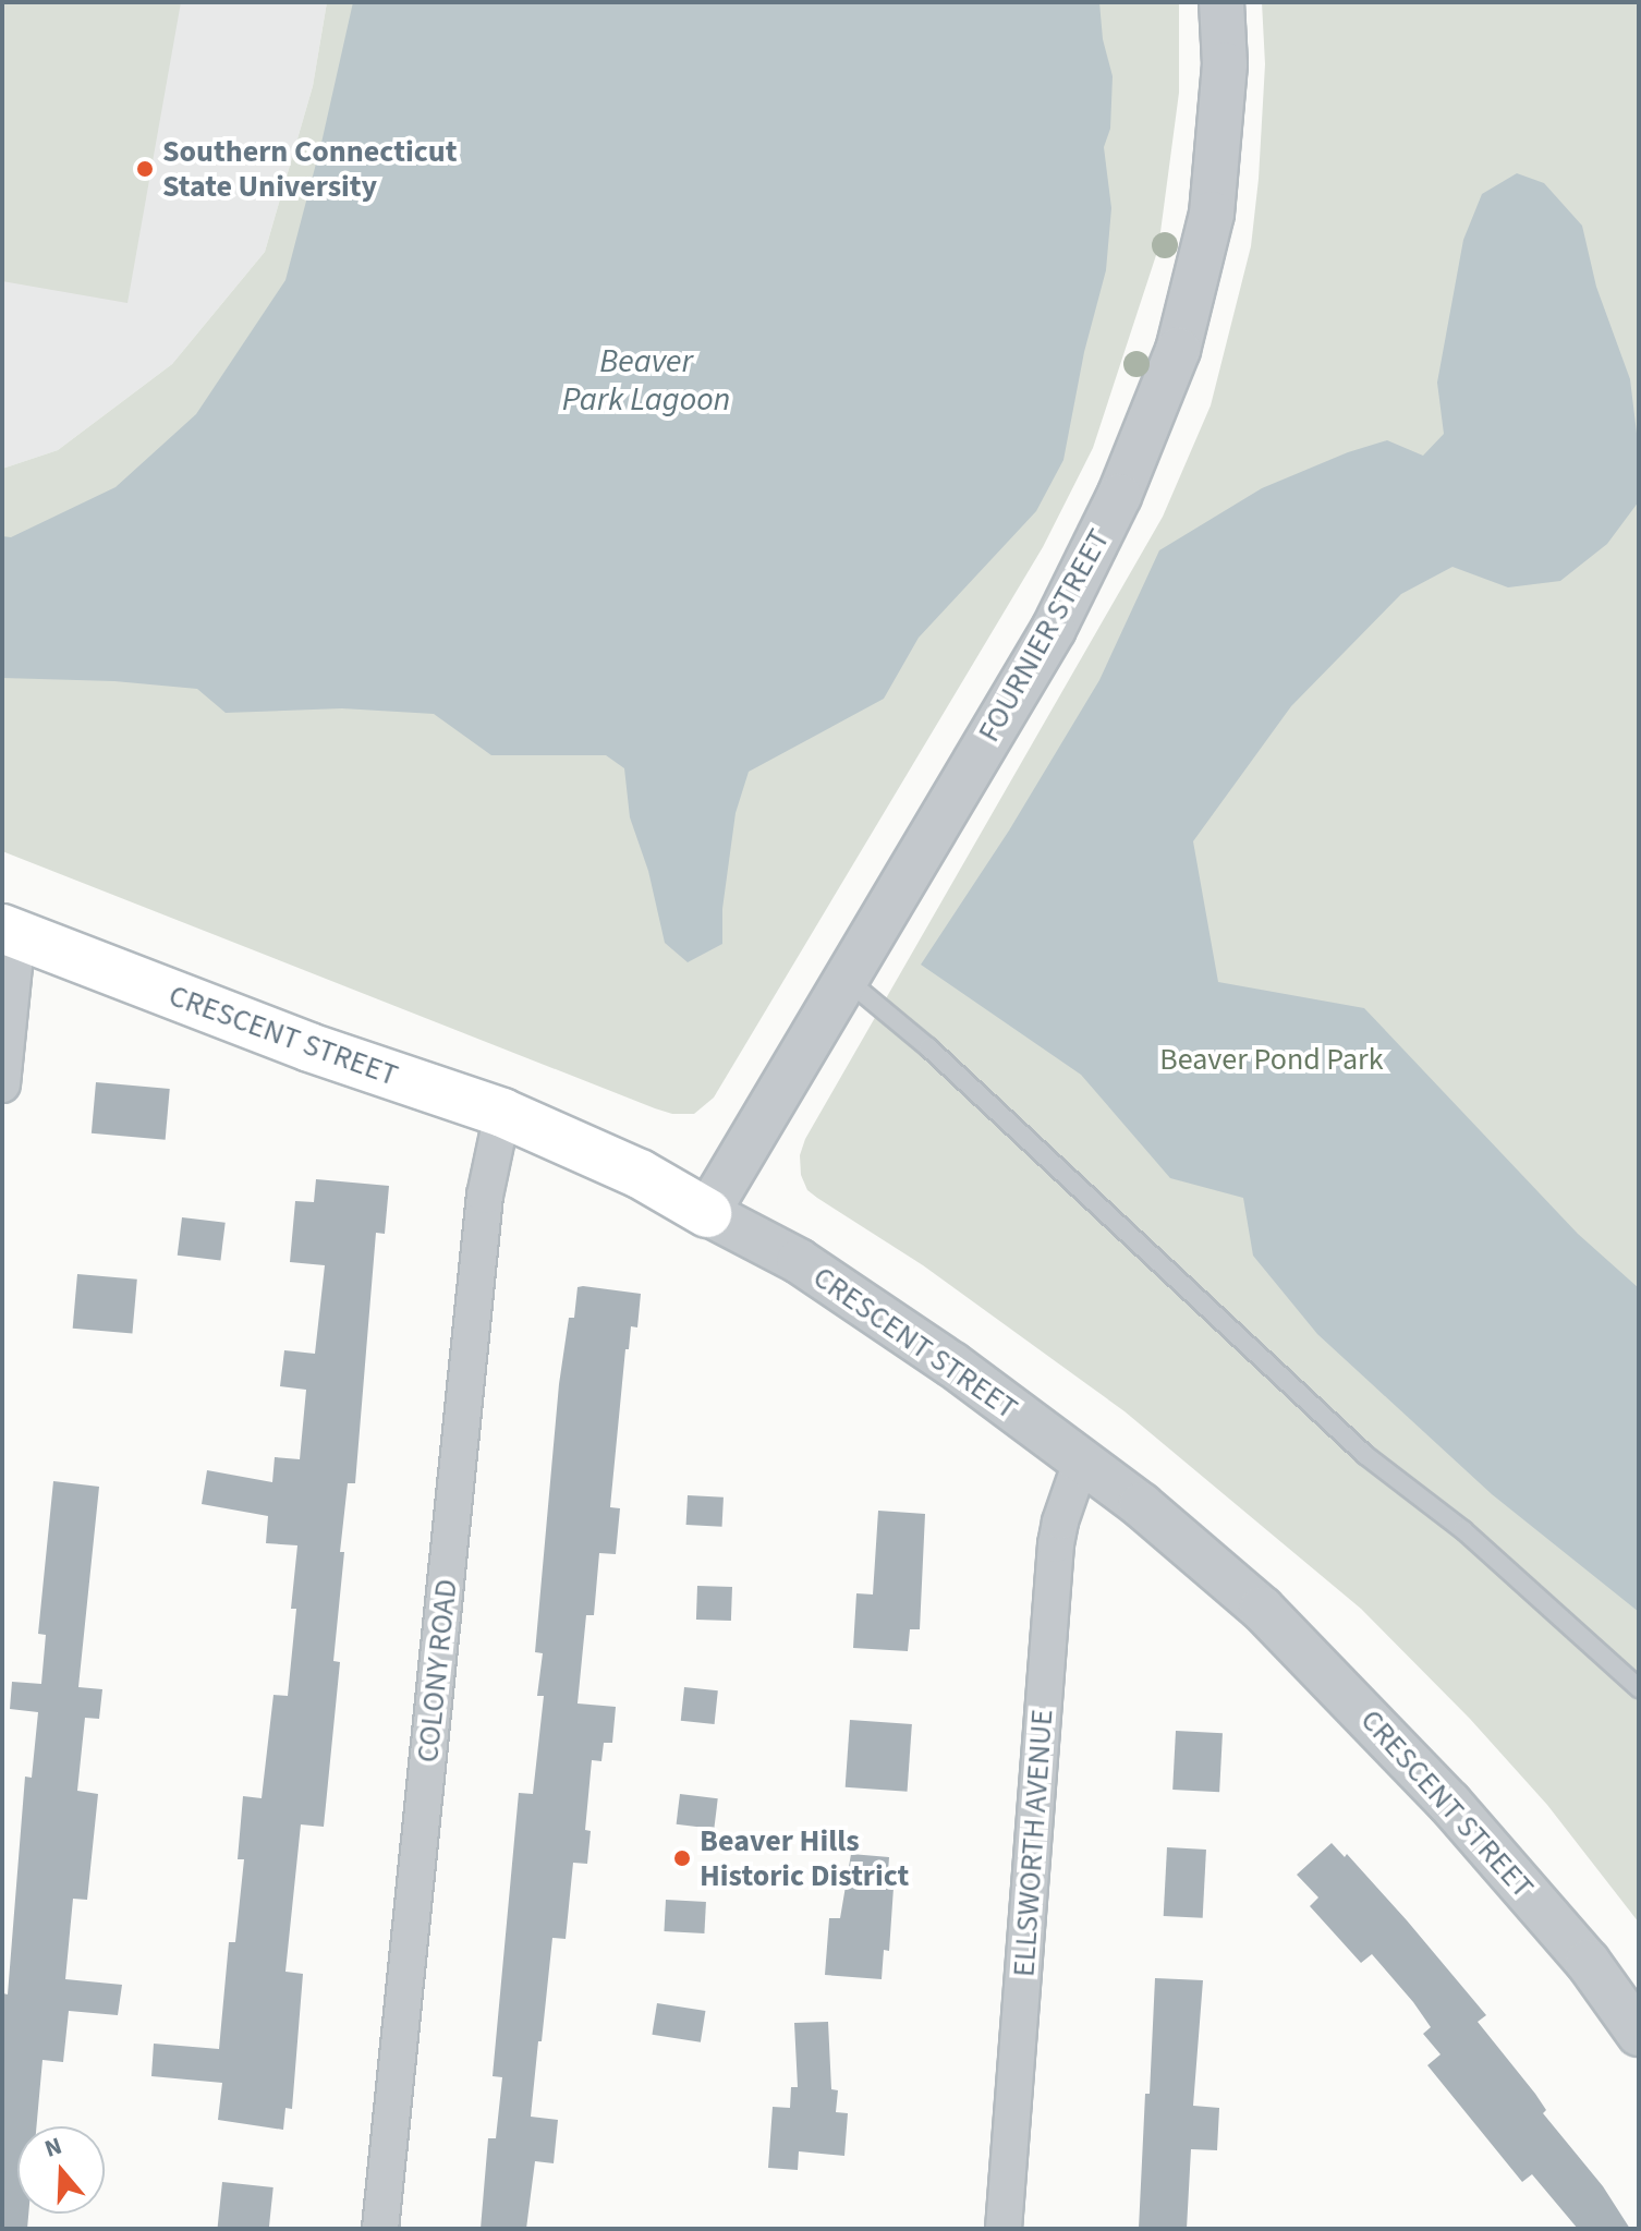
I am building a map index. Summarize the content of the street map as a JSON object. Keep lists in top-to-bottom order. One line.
{"streets":{"main road":["CRESCENT STREET"],"street":["FOURNIER STREET","COLONY ROAD","ELLSWORTH AVENUE"]},"crossings":[["FOURNIER STREET","CRESCENT STREET"],["CRESCENT STREET","COLONY ROAD"],["CRESCENT STREET","ELLSWORTH AVENUE"]],"water":["Beaver Park Lagoon"],"parks":["Beaver Pond Park"],"places":["Southern Connecticut State University","Beaver Hills Historic District"],"north":"top"}
